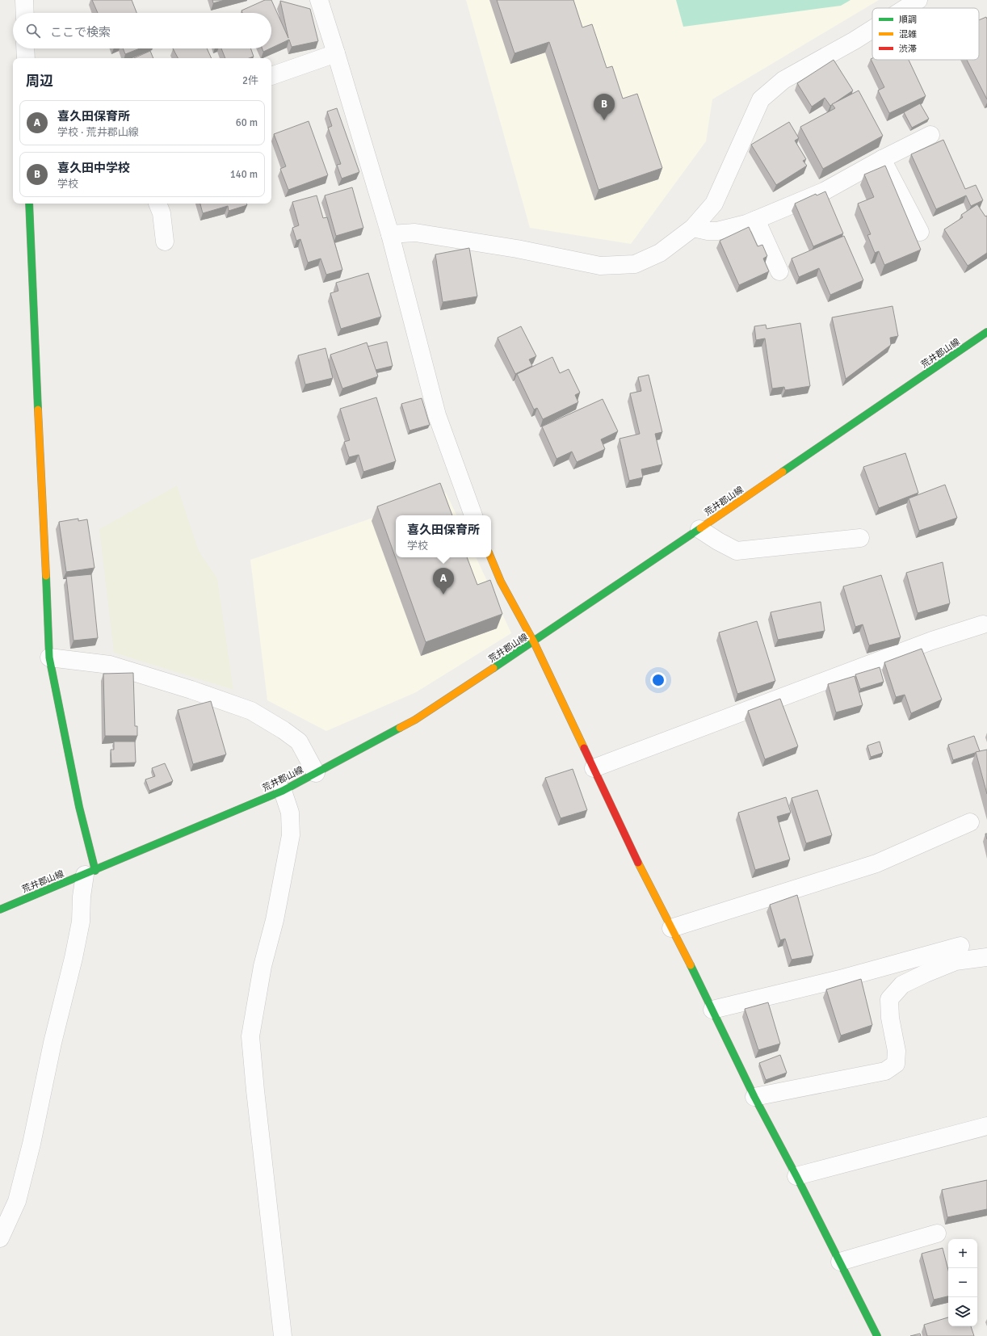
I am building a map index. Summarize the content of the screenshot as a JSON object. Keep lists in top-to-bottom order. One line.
{"streets":{"street":["荒井郡山線"]},"legend":["順調","混雑","渋滞"],"page":{"search":"ここで検索","heading":["周辺","2件"],"pins":["B","A"],"list":[{"mark":"A","name":"喜久田保育所","note":"学校 · 荒井郡山線","value":"60 m"},{"mark":"B","name":"喜久田中学校","note":"学校","value":"140 m"}],"popup":["喜久田保育所","学校"],"map_buttons":["+","−"]}}
